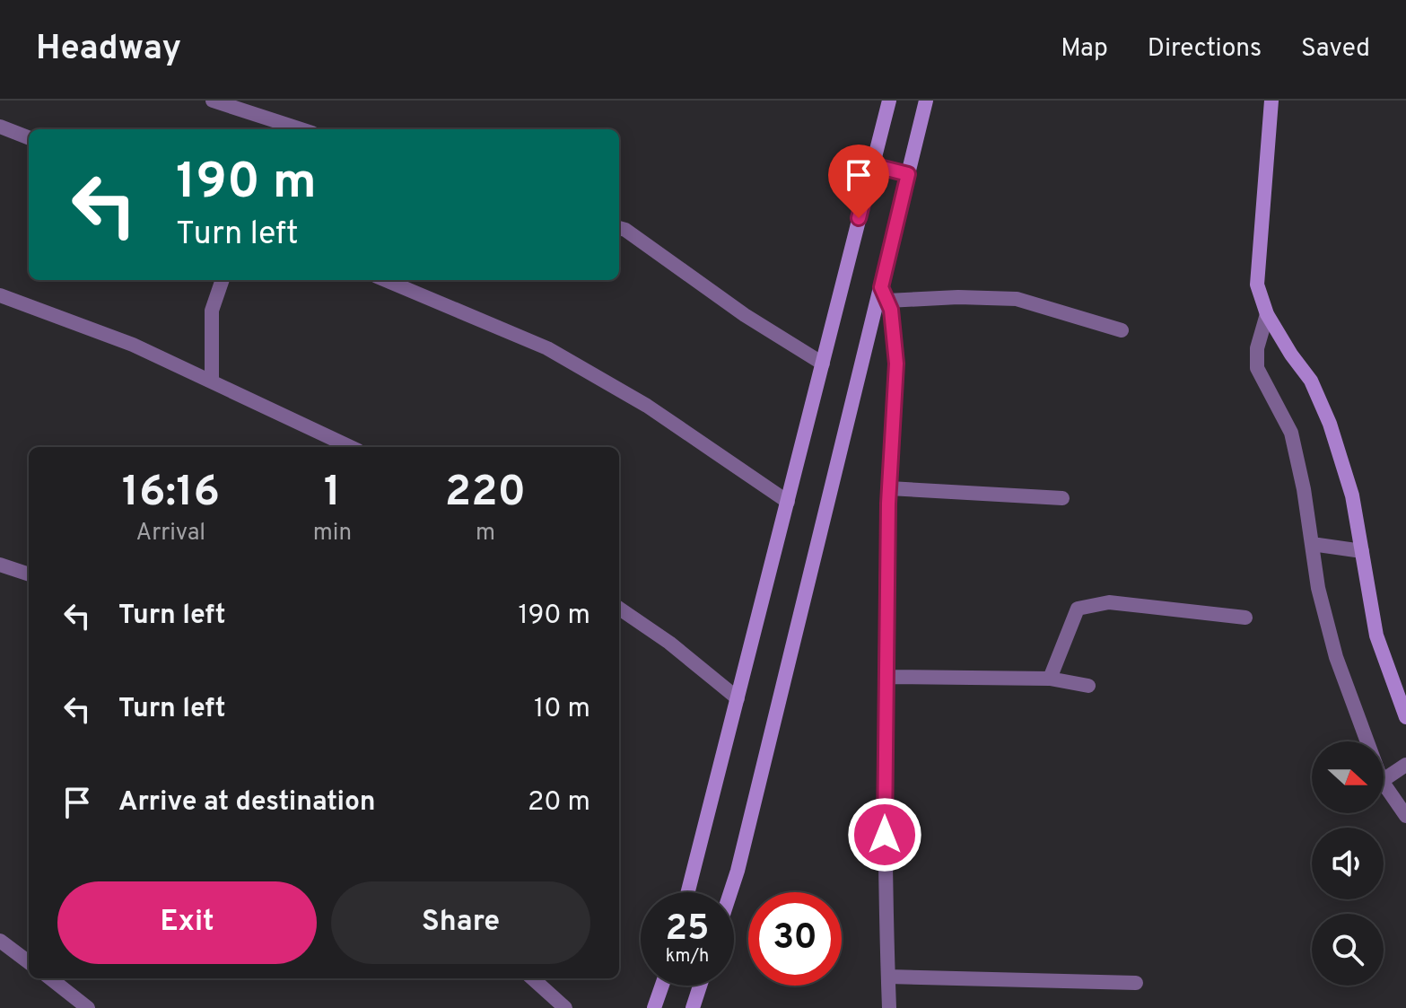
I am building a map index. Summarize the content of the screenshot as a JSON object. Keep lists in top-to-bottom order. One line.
{"north":"right","page":{"header":"Headway","nav":["Map","Directions","Saved"],"turn":["190 m","Turn left"],"eta":["16:16","Arrival","1","min","220","m"],"list":[{"name":"Turn left","value":"190 m"},{"name":"Turn left","value":"10 m"},{"name":"Arrive at destination","value":"20 m"}],"buttons":["Exit","Share"],"speed":"25 km/h","limit":"30"}}
